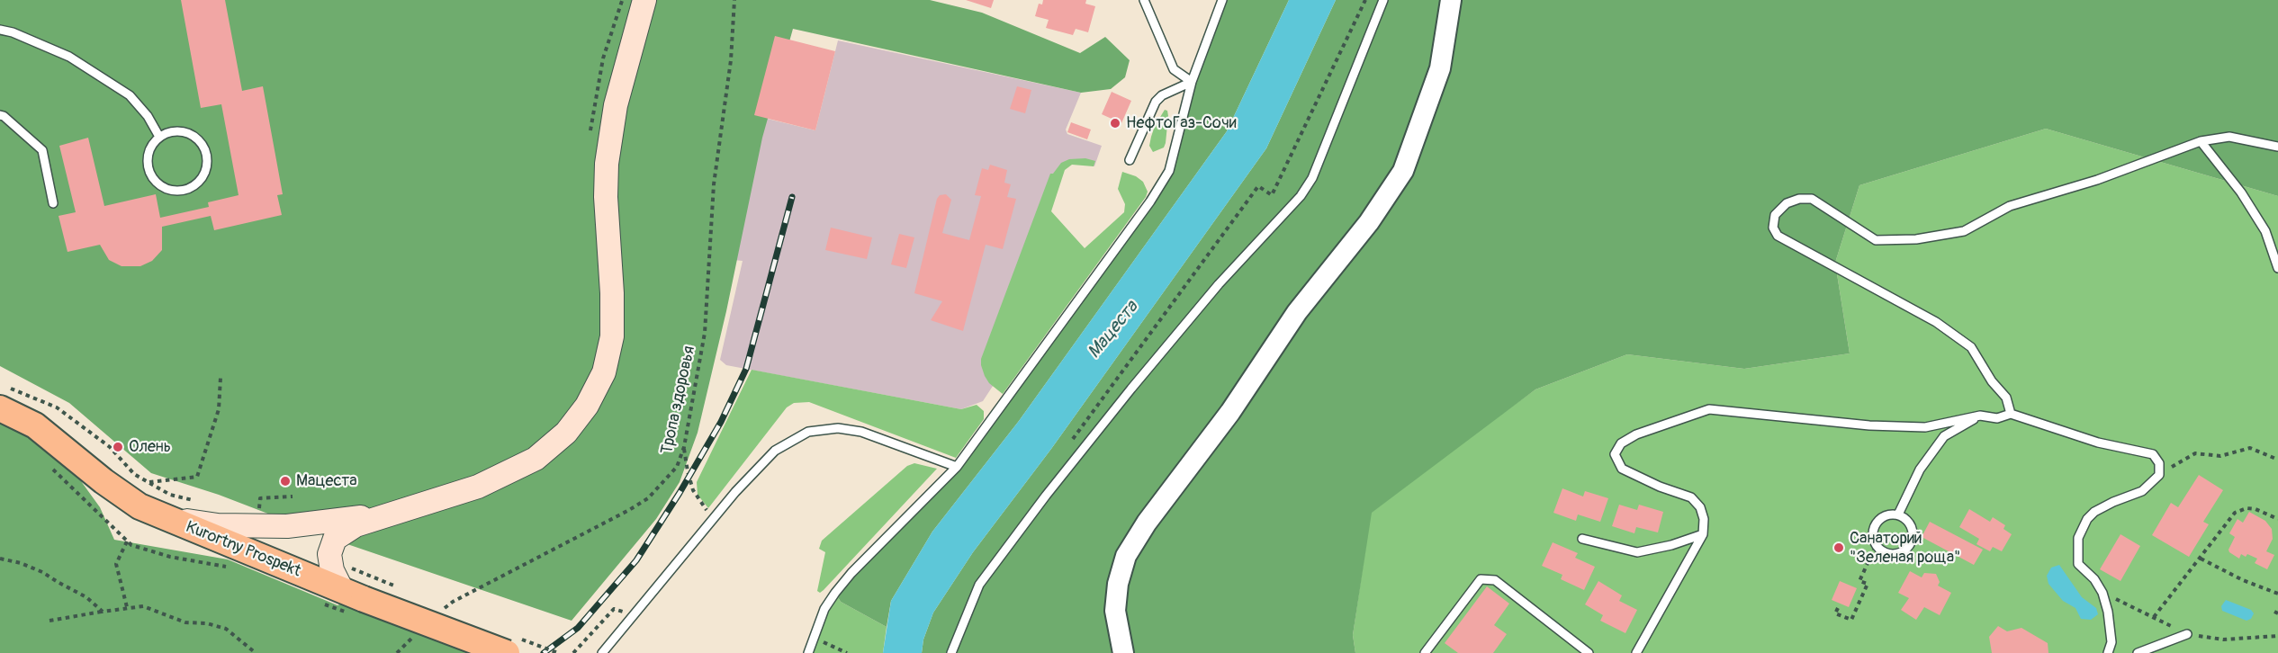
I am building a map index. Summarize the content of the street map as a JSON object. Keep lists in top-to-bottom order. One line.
{"streets":{"main road":["Kurortny Prospekt"],"path":["Тропа здоровья"]},"water":["Мацеста"],"places":["НефтоГаз-Сочи","Олень","Мацеста","Санаторий \"Зеленая роща\""]}
